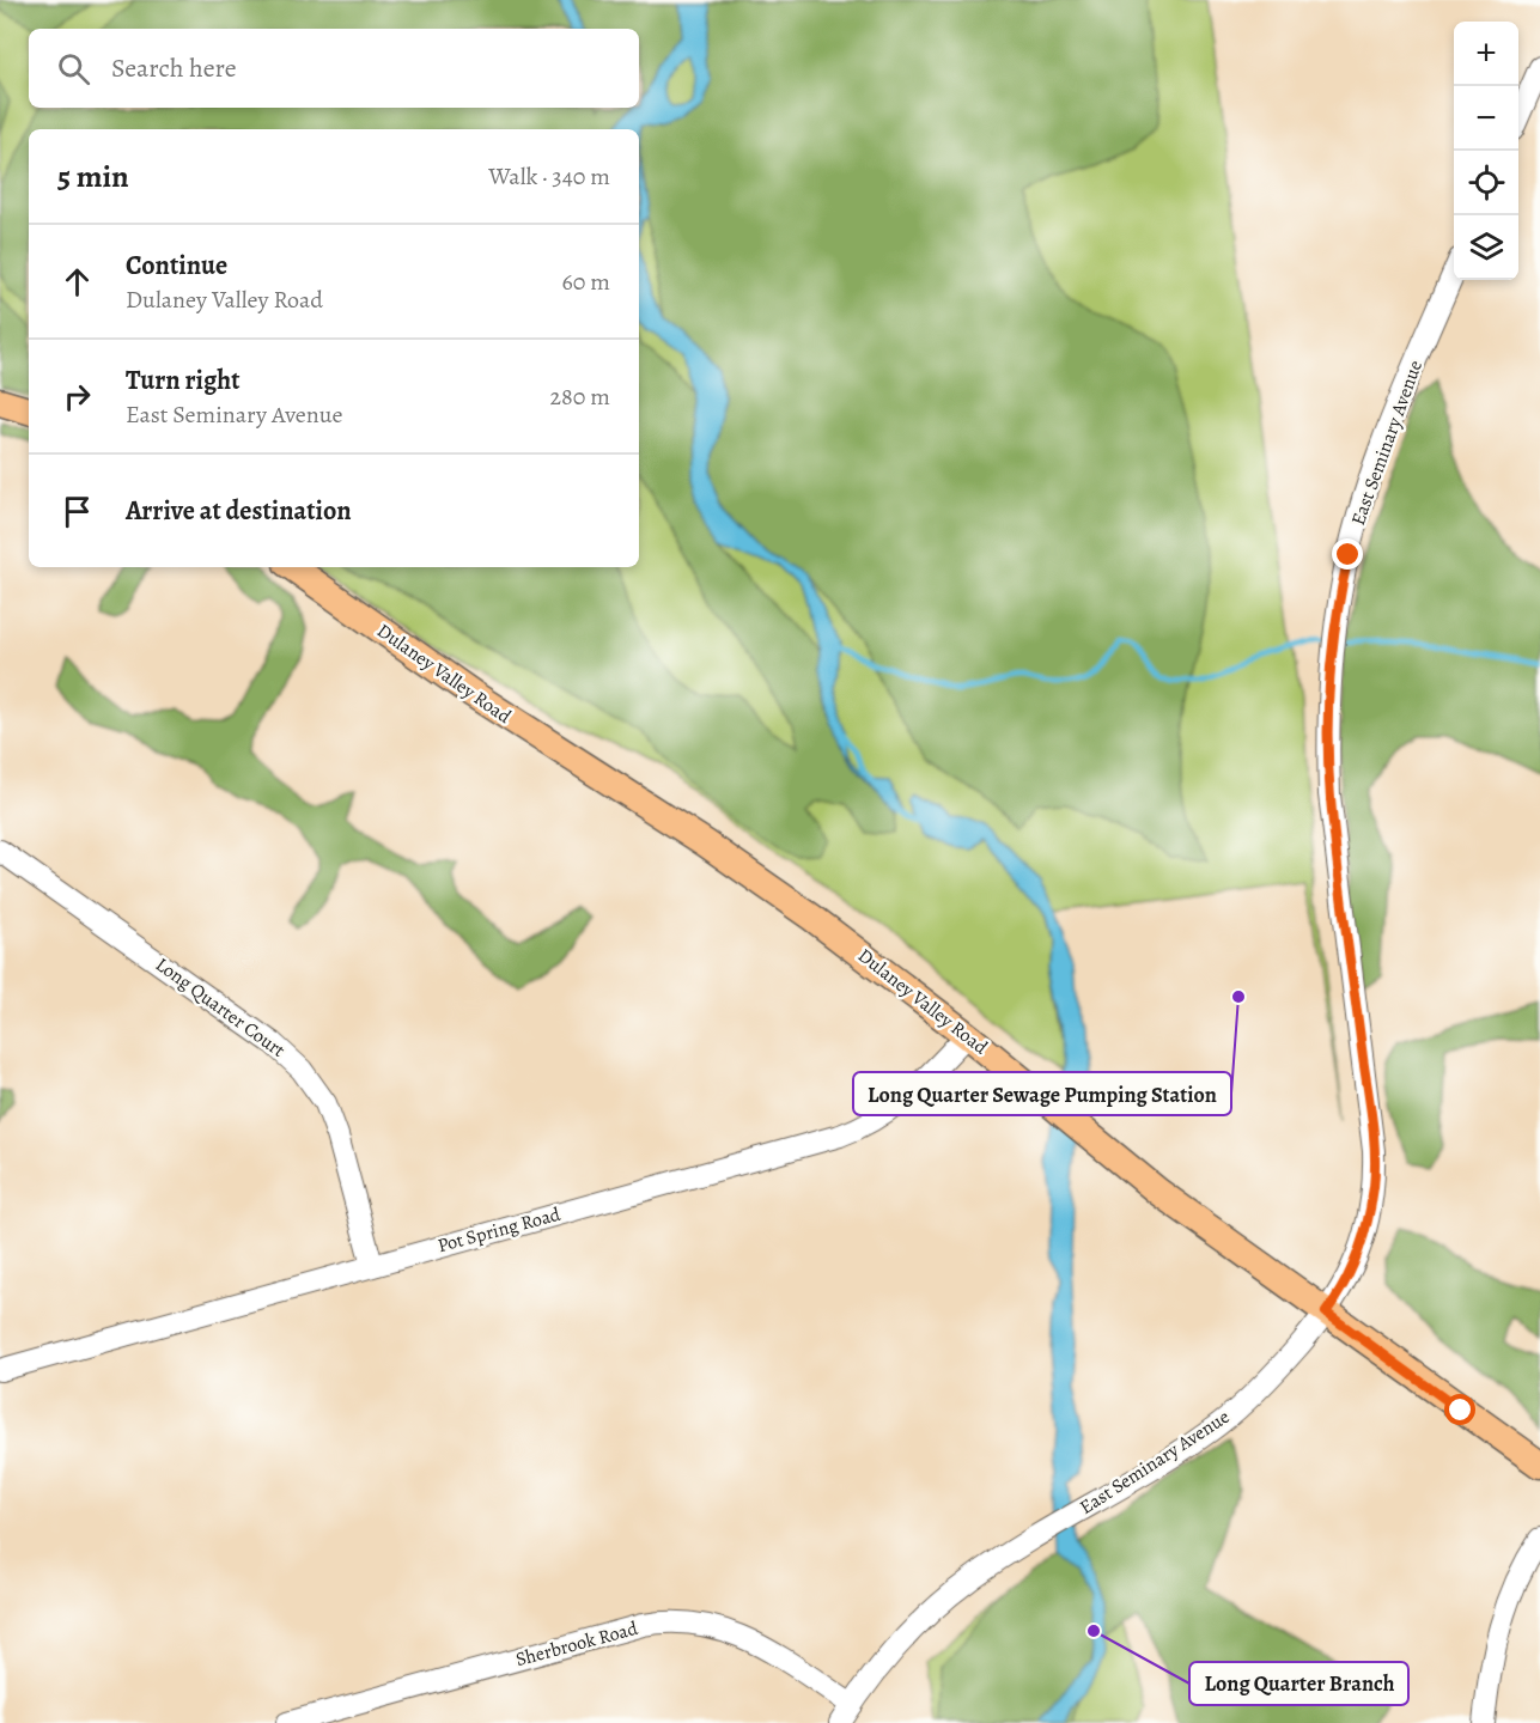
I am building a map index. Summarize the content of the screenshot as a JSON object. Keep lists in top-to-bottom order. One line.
{"streets":{"main road":["Dulaney Valley Road"],"street":["East Seminary Avenue","Long Quarter Court","Pot Spring Road","Sherbrook Road"]},"crossings":[["East Seminary Avenue","Dulaney Valley Road"],["East Seminary Avenue","Sherbrook Road"],["Dulaney Valley Road","Pot Spring Road"],["Long Quarter Court","Pot Spring Road"]],"places":["Long Quarter Sewage Pumping Station","Long Quarter Branch"],"page":{"map_buttons":["+","−"],"search":"Search here","heading":["5 min","Walk · 340 m"],"list":[["Continue","Dulaney Valley Road","60 m"],["Turn right","East Seminary Avenue","280 m"],"Arrive at destination"]}}
